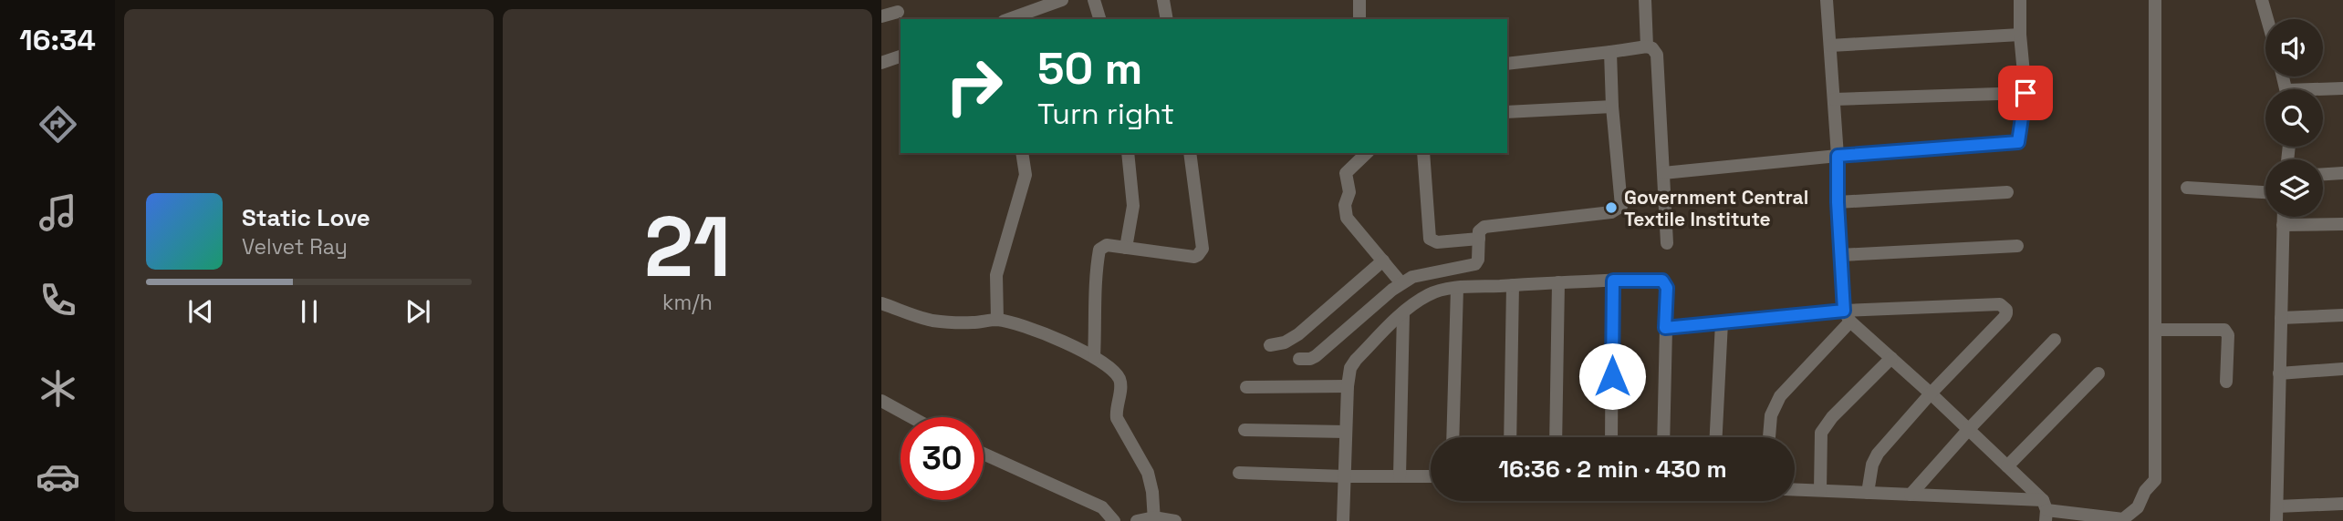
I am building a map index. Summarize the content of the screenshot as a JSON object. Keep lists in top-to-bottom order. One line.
{"places":["Government Central Textile Institute"],"page":{"tabs":"16:34","tile":["21","km/h"],"turn":["50 m","Turn right"],"song":["Static Love","Velvet Ray"],"limit":"30","trip":"16:36 · 2 min · 430 m"}}
